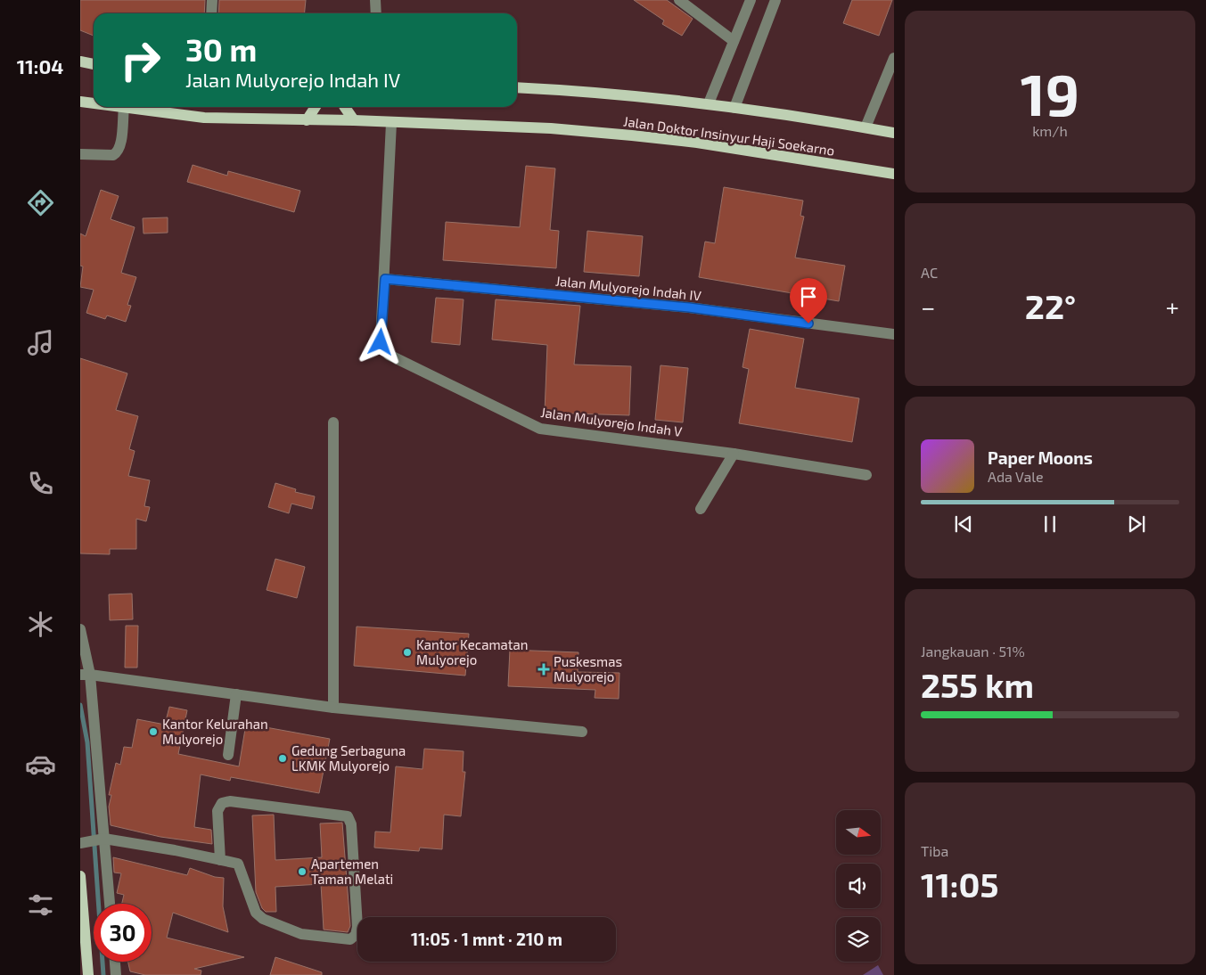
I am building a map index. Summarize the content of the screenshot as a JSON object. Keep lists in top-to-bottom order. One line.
{"streets":{"main road":["Jalan Doktor Insinyur Haji Soekarno"],"street":["Jalan Mulyorejo Indah IV","Jalan Mulyorejo Indah V"]},"crossings":[["Jalan Doktor Insinyur Haji Soekarno","Jalan Mulyorejo Indah V"],["Jalan Mulyorejo Indah IV","Jalan Mulyorejo Indah V"]],"places":{"other":["Kantor Kecamatan Mulyorejo","Kantor Kelurahan Mulyorejo","Gedung Serbaguna LKMK Mulyorejo","Apartemen Taman Melati"],"health":["Puskesmas Mulyorejo"]},"north":"right","page":{"tabs":"11:04","tile":[["19","km/h"],"AC",["Jangkauan · 51%","255 km"],["Tiba","11:05"]],"turn":["30 m","Jalan Mulyorejo Indah IV"],"heat":["−","22°","+"],"song":["Paper Moons","Ada Vale"],"limit":"30","trip":"11:05 · 1 mnt · 210 m"}}
